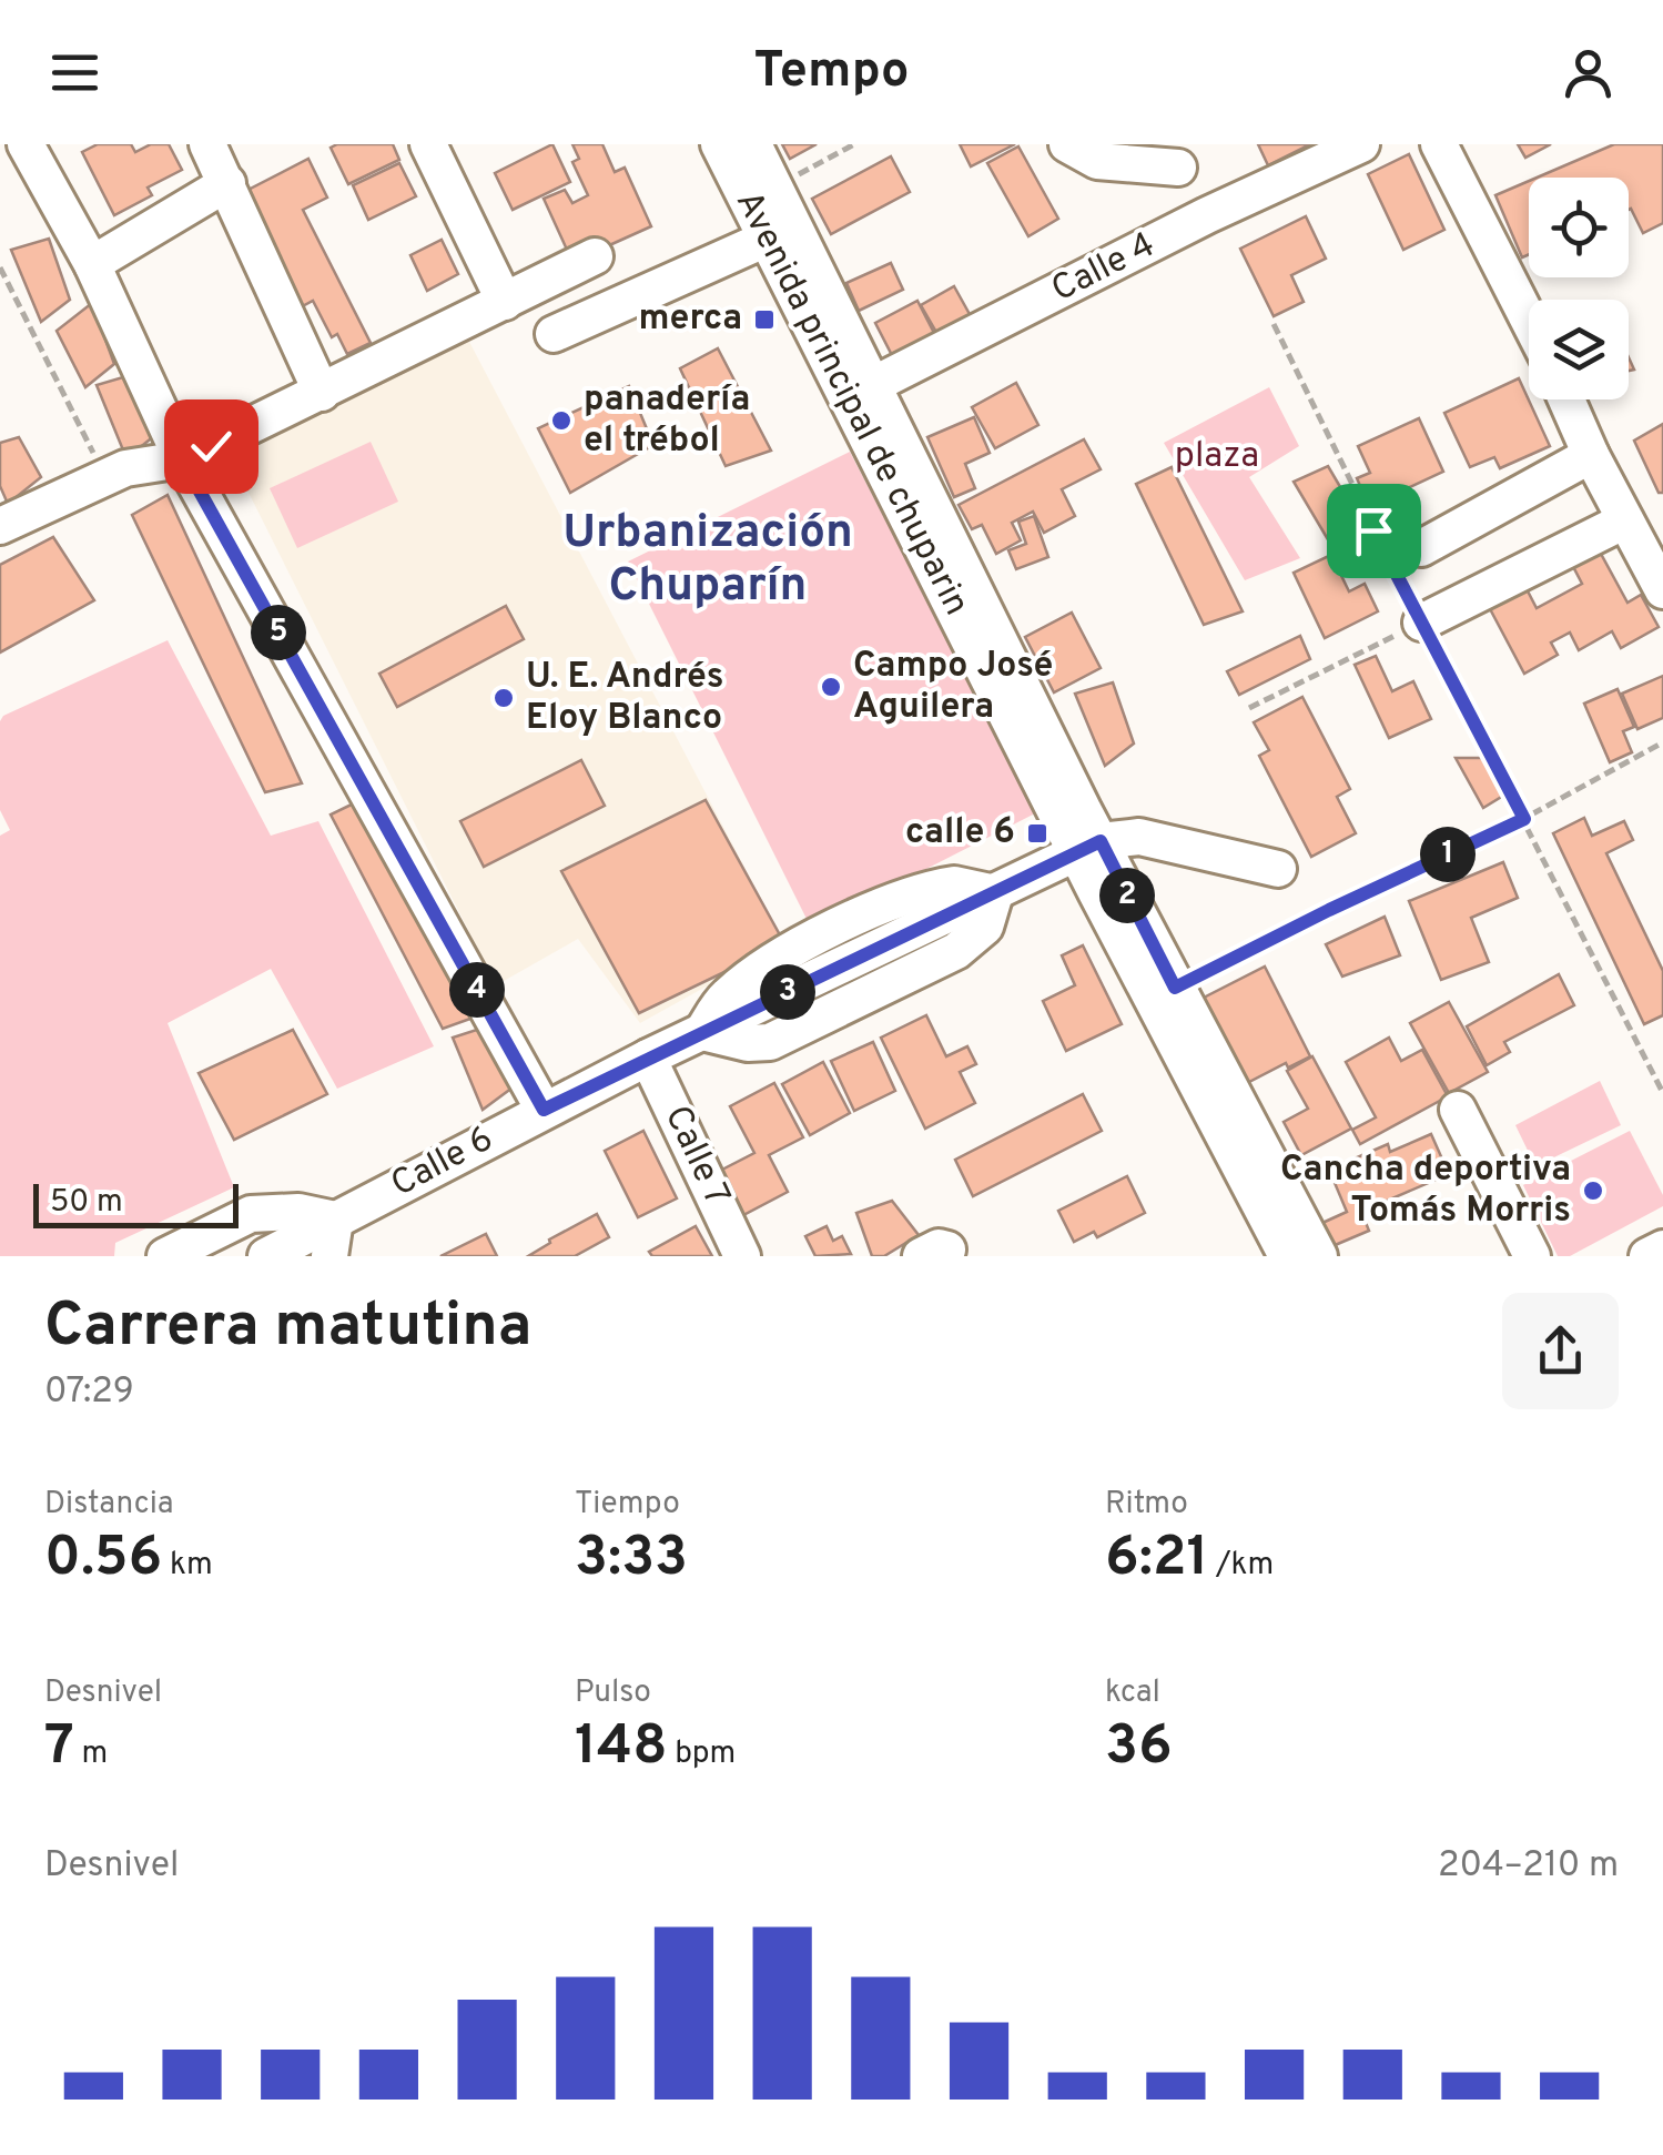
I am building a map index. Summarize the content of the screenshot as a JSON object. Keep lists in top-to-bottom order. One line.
{"streets":{"street":["Calle 4","Avenida principal de chuparin","Calle 7","Calle 6"]},"crossings":[["Calle 4","Avenida principal de chuparin"],["Avenida principal de chuparin","Calle 6"],["Calle 7","Calle 6"]],"districts":["Urbanización Chuparín"],"parks":["plaza"],"places":{"transit":["merca","calle 6"],"other":["panadería el trébol","Campo José Aguilera","U. E. Andrés Eloy Blanco","Cancha deportiva Tomás Morris"]},"scale_bar":"50 m","page":{"header":"Tempo","pins":["5","1","2","4","3"],"scale":"50 m","heading":["Carrera matutina","07:29"],"stats":[["Distancia","0.56 km"],["Tiempo","3:33"],["Ritmo","6:21 /km"],["Desnivel","7 m"],["Pulso","148 bpm"],["kcal","36"]],"chart":["Desnivel","204–210 m"]}}
